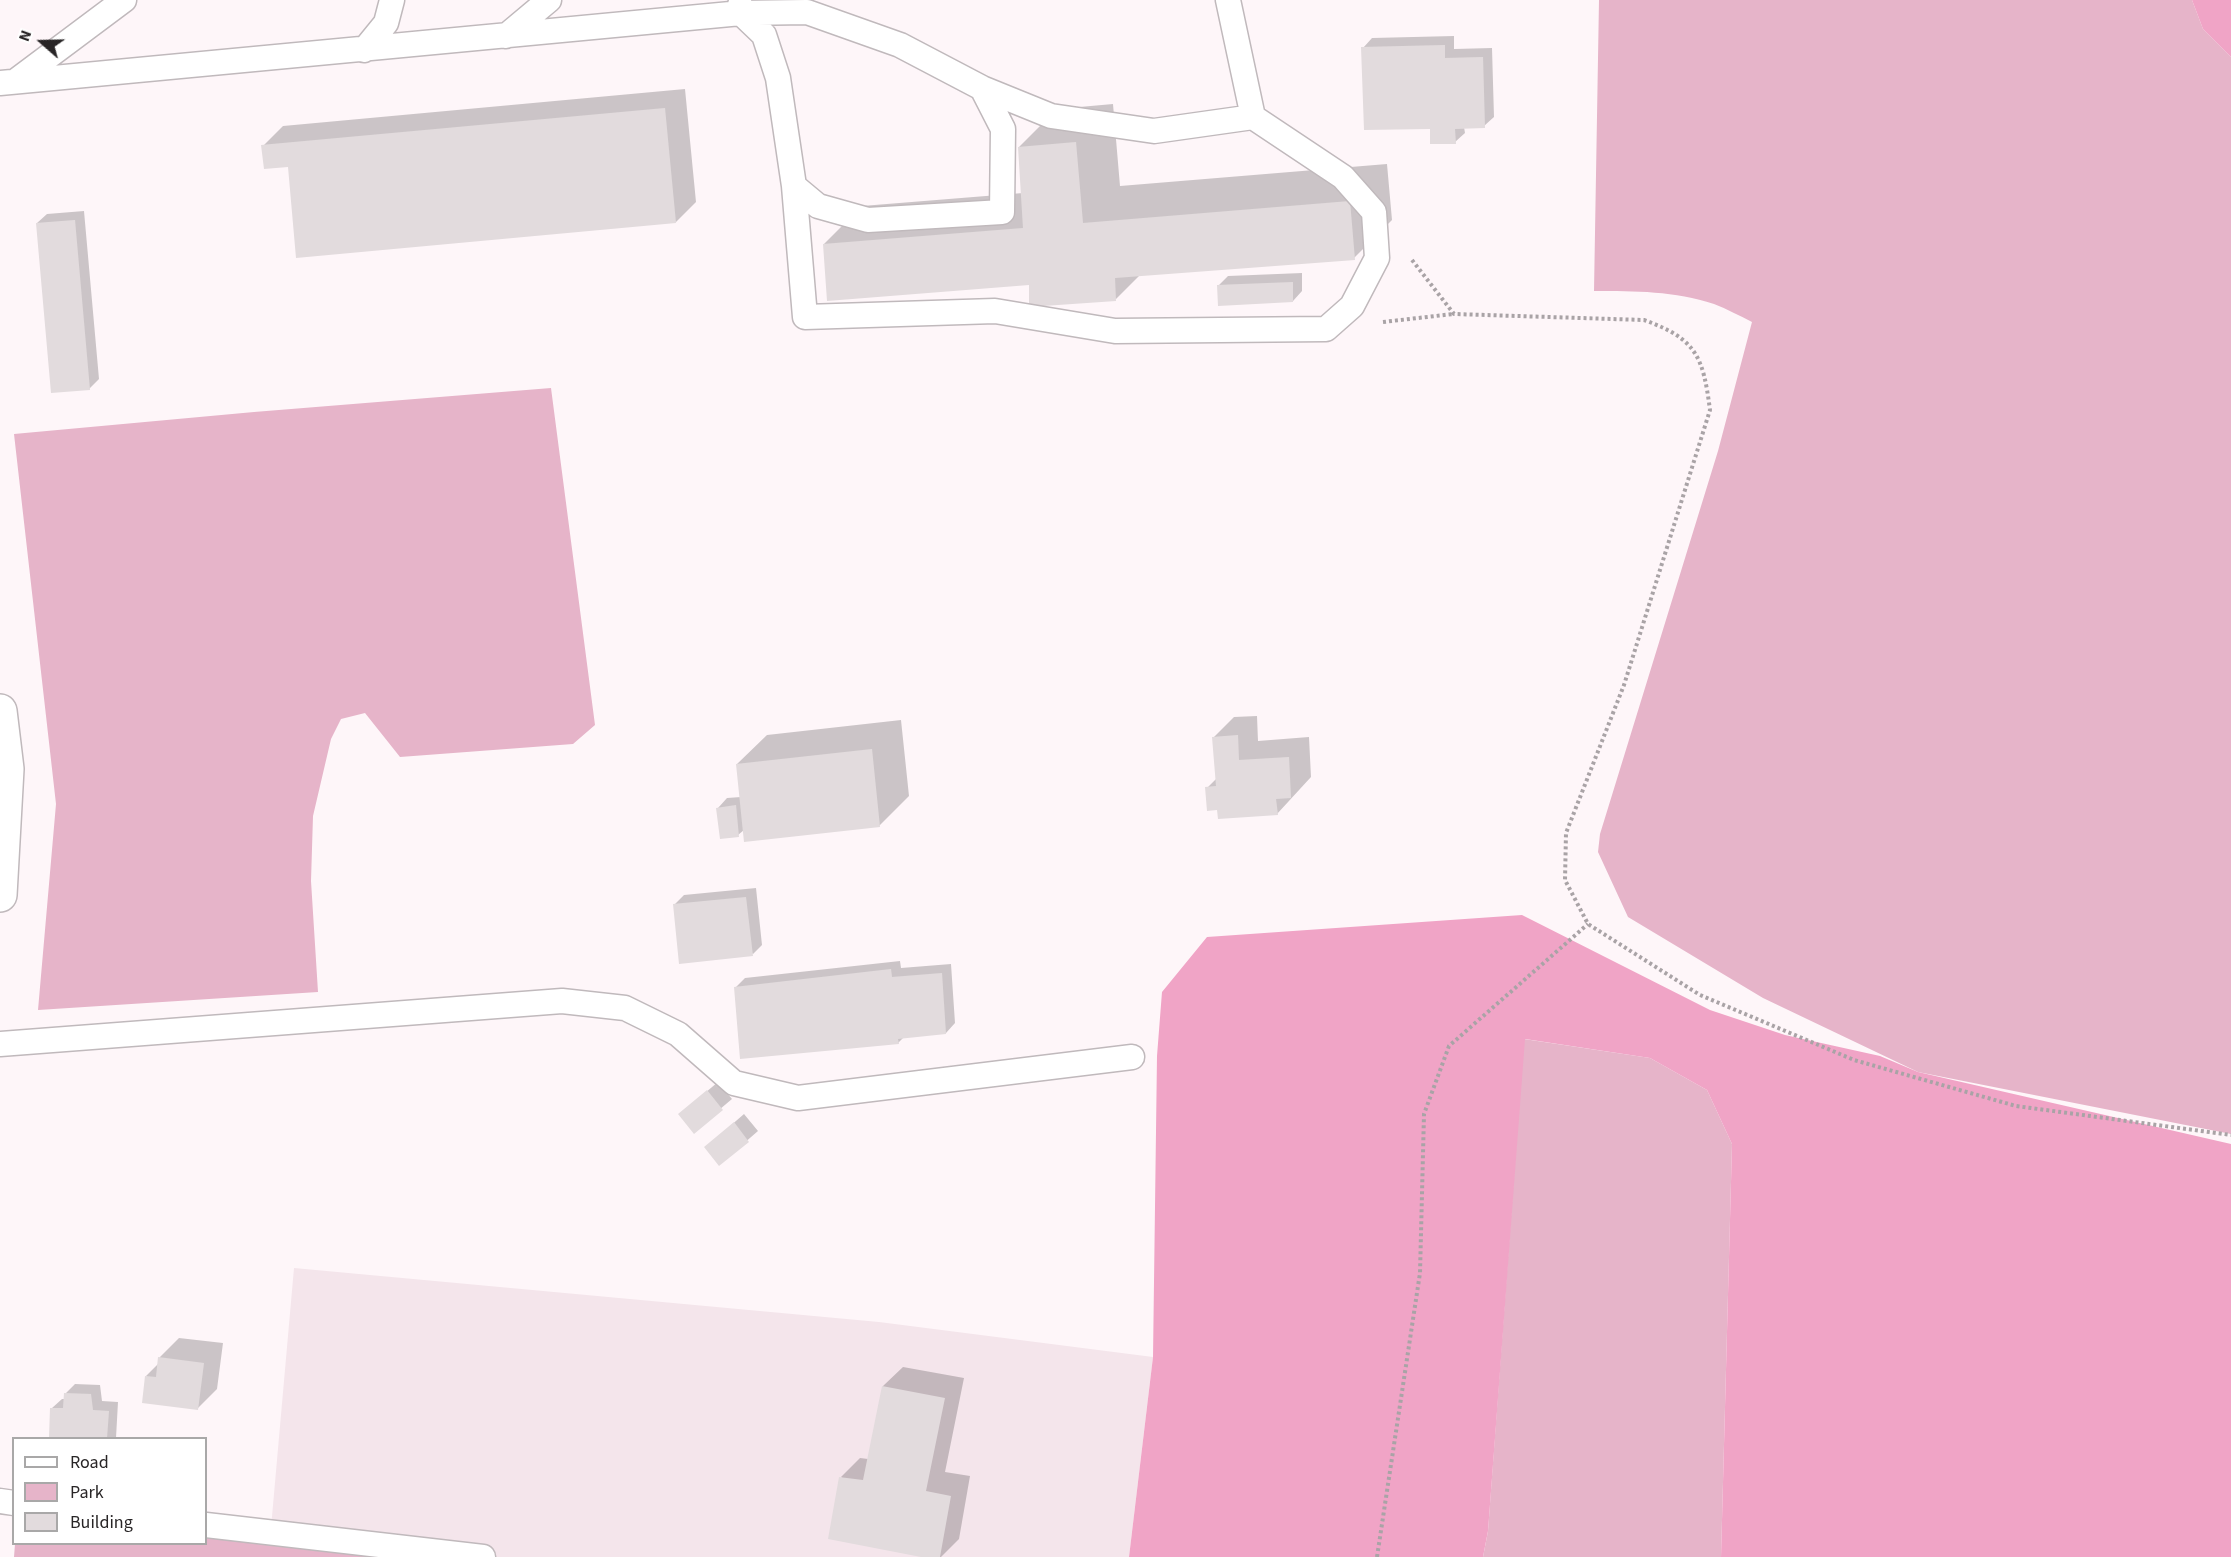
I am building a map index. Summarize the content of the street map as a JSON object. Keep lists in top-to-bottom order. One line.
{"legend":["Road","Park","Building"],"north":"left"}
